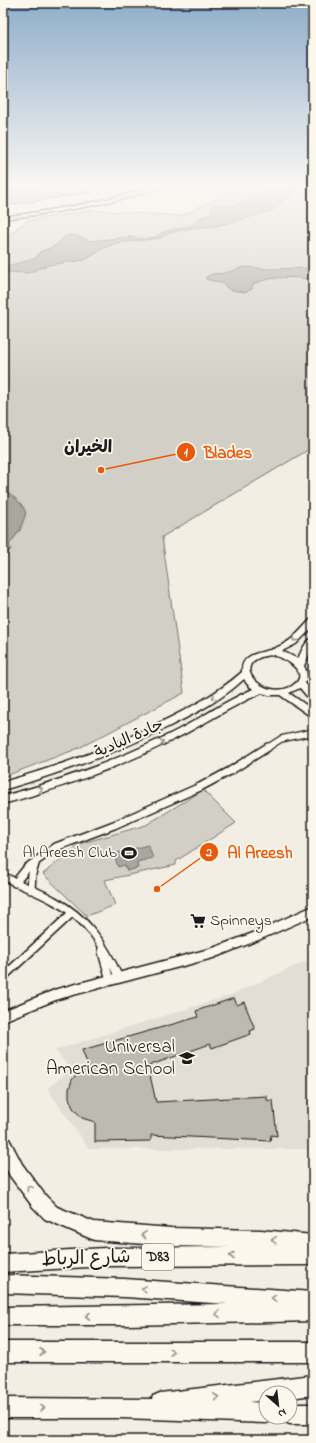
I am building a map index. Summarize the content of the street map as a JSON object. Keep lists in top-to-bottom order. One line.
{"streets":{"highway":["D83","شارع الرباط"],"street":["جادة البادية"]},"districts":["الخيران"],"places":{"other":["Blades","Al Areesh"],"sports":["Al Areesh Club"],"supermarket":["Spinneys"],"school or university":["Universal American School"]},"north":"bottom right"}
